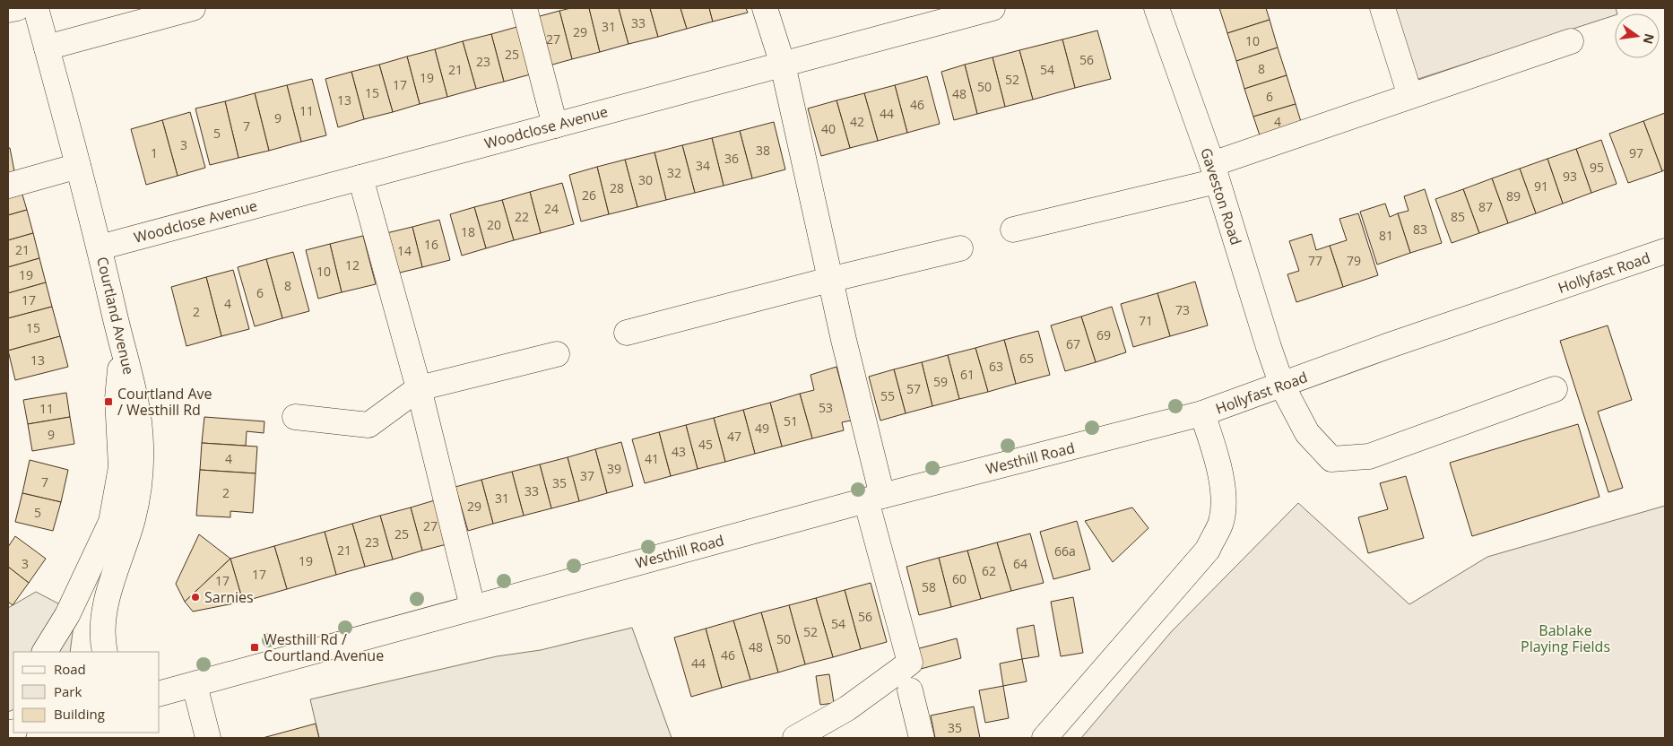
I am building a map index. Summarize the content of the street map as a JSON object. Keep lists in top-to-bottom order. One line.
{"streets":{"street":["Woodclose Avenue","Gaveston Road","Hollyfast Road","Courtland Avenue","Westhill Road"]},"crossings":[["Woodclose Avenue","Courtland Avenue"],["Gaveston Road","Hollyfast Road"],["Hollyfast Road","Westhill Road"]],"parks":["Bablake Playing Fields"],"places":{"transit":["Courtland Ave / Westhill Rd","Westhill Rd / Courtland Avenue"],"other":["Sarnies"]},"house_numbers":["33","31","29","27","10","25","56","23","8","21","54","19","52","17","50","15","48","6","13","46","11","44","9","42","4","7","40","5","3","38","1","97","36","34","95","32","93","30","91","28","26","89","87","24","22","85","20","83","18","81","16","21","14","77","79","12","10","19","8","6","17","4","73","2","71","15","69","67","65","13","63","61","59","57","55","53","11","51","49","9","47","45","43","4","41","39","37","7","35","33","2","31","29","5","27","25","23","21","66a","19","3","64","62","17","60","17","58","56","54","52","50","48","46","44","35"],"legend":["Road","Park","Building"],"north":"right"}
